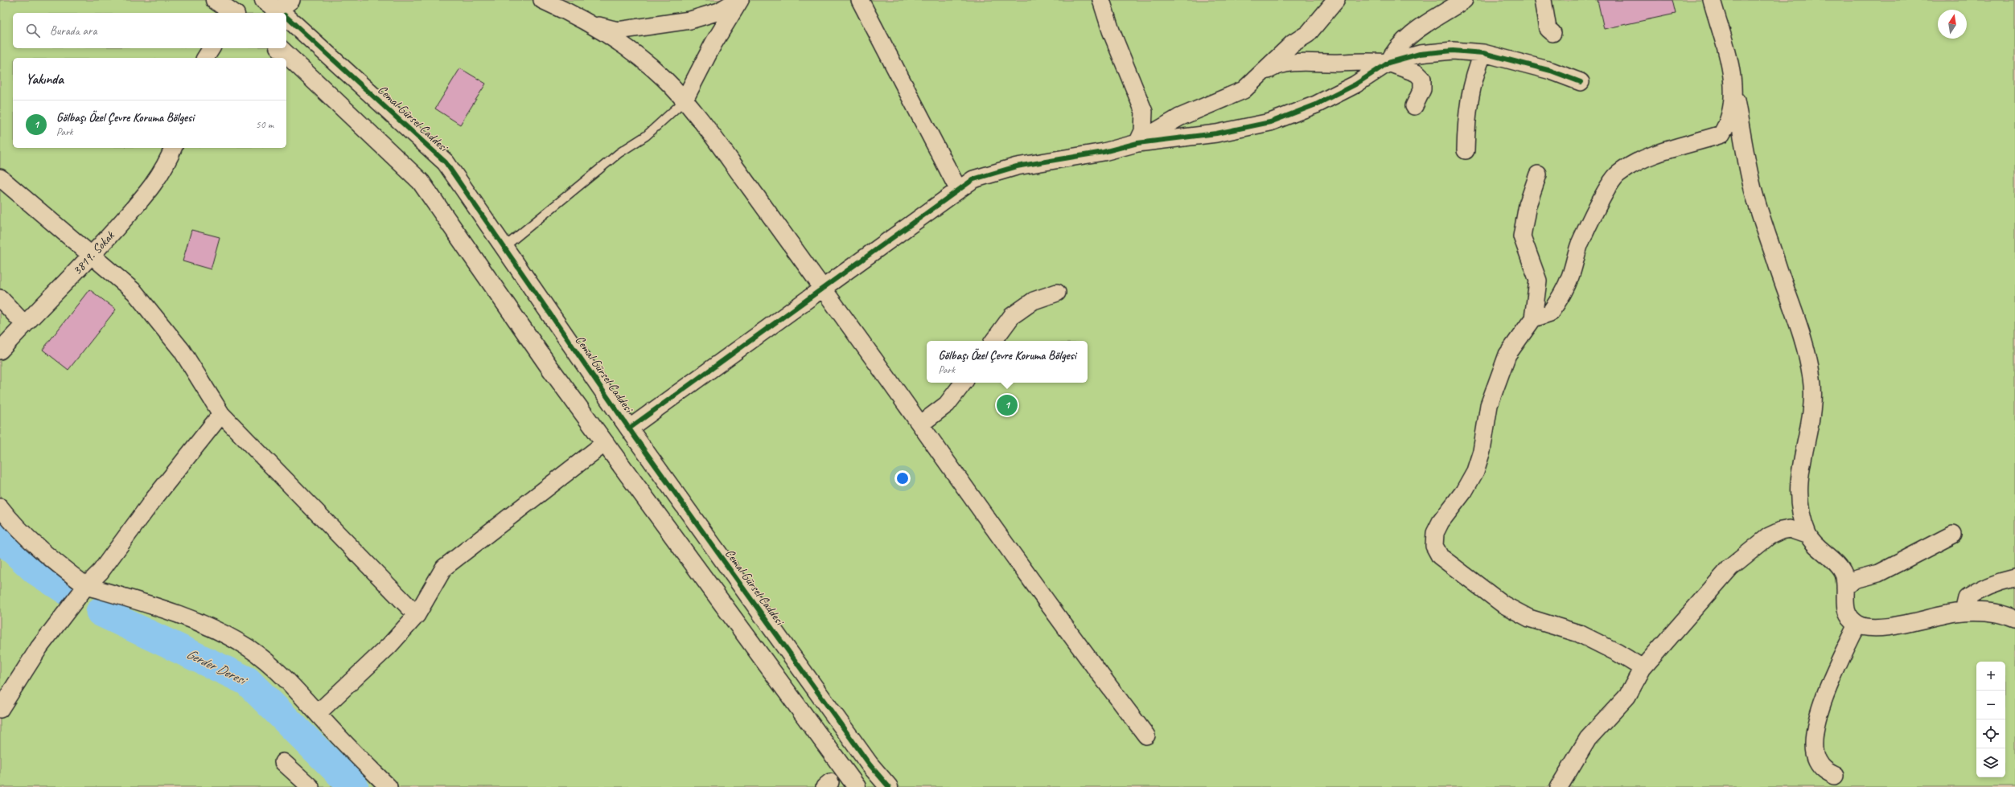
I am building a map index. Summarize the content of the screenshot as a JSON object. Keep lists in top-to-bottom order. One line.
{"streets":{"street":["Cemal Gürsel Caddesi","3819. Sokak"]},"water":["Gerder Deresi"],"north":"top","page":{"search":"Burada ara","heading":"Yakında","list":[{"mark":"1","name":"Gölbaşı Özel Çevre Koruma Bölgesi","note":"Park","value":"50 m"}],"popup":["Gölbaşı Özel Çevre Koruma Bölgesi","Park"],"pins":"1","map_buttons":["+","−"]}}
